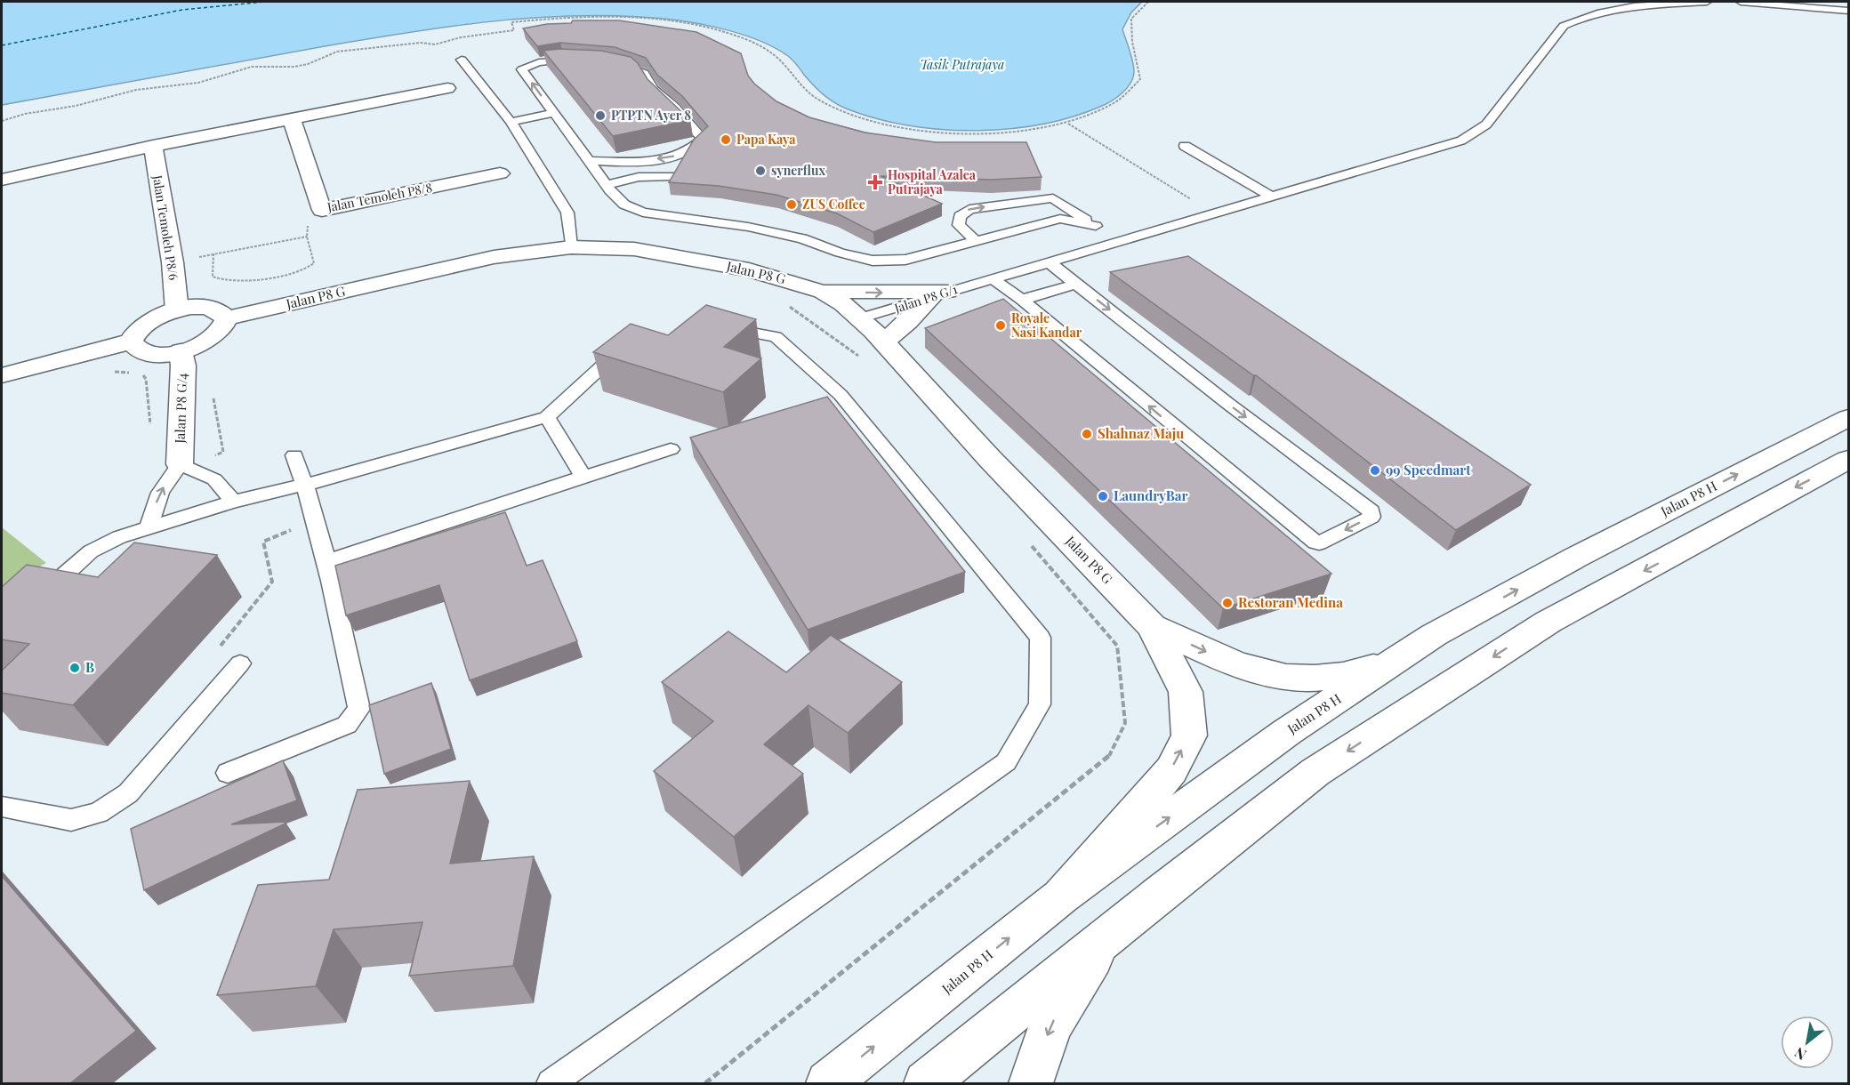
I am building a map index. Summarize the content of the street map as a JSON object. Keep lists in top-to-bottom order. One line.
{"streets":{"street":["Jalan Temoleh P8/8","Jalan Temoleh P8/6","Jalan P8 G","Jalan P8 G/4","Jalan P8 H"],"lane":["Jalan P8 G/1"]},"crossings":[["Jalan P8 G","Jalan P8 G/1"],["Jalan P8 G","Jalan P8 H"]],"water":["Tasik Putrajaya"],"places":{"other":["PTPTN Ayer 8","Papa Kaya","synerflux","ZUS Coffee","Royale Nasi Kandar","Shahnaz Maju","99 Speedmart","LaundryBar","Restoran Medina","B"],"health":["Hospital Azalea Putrajaya"]},"north":"bottom left"}
